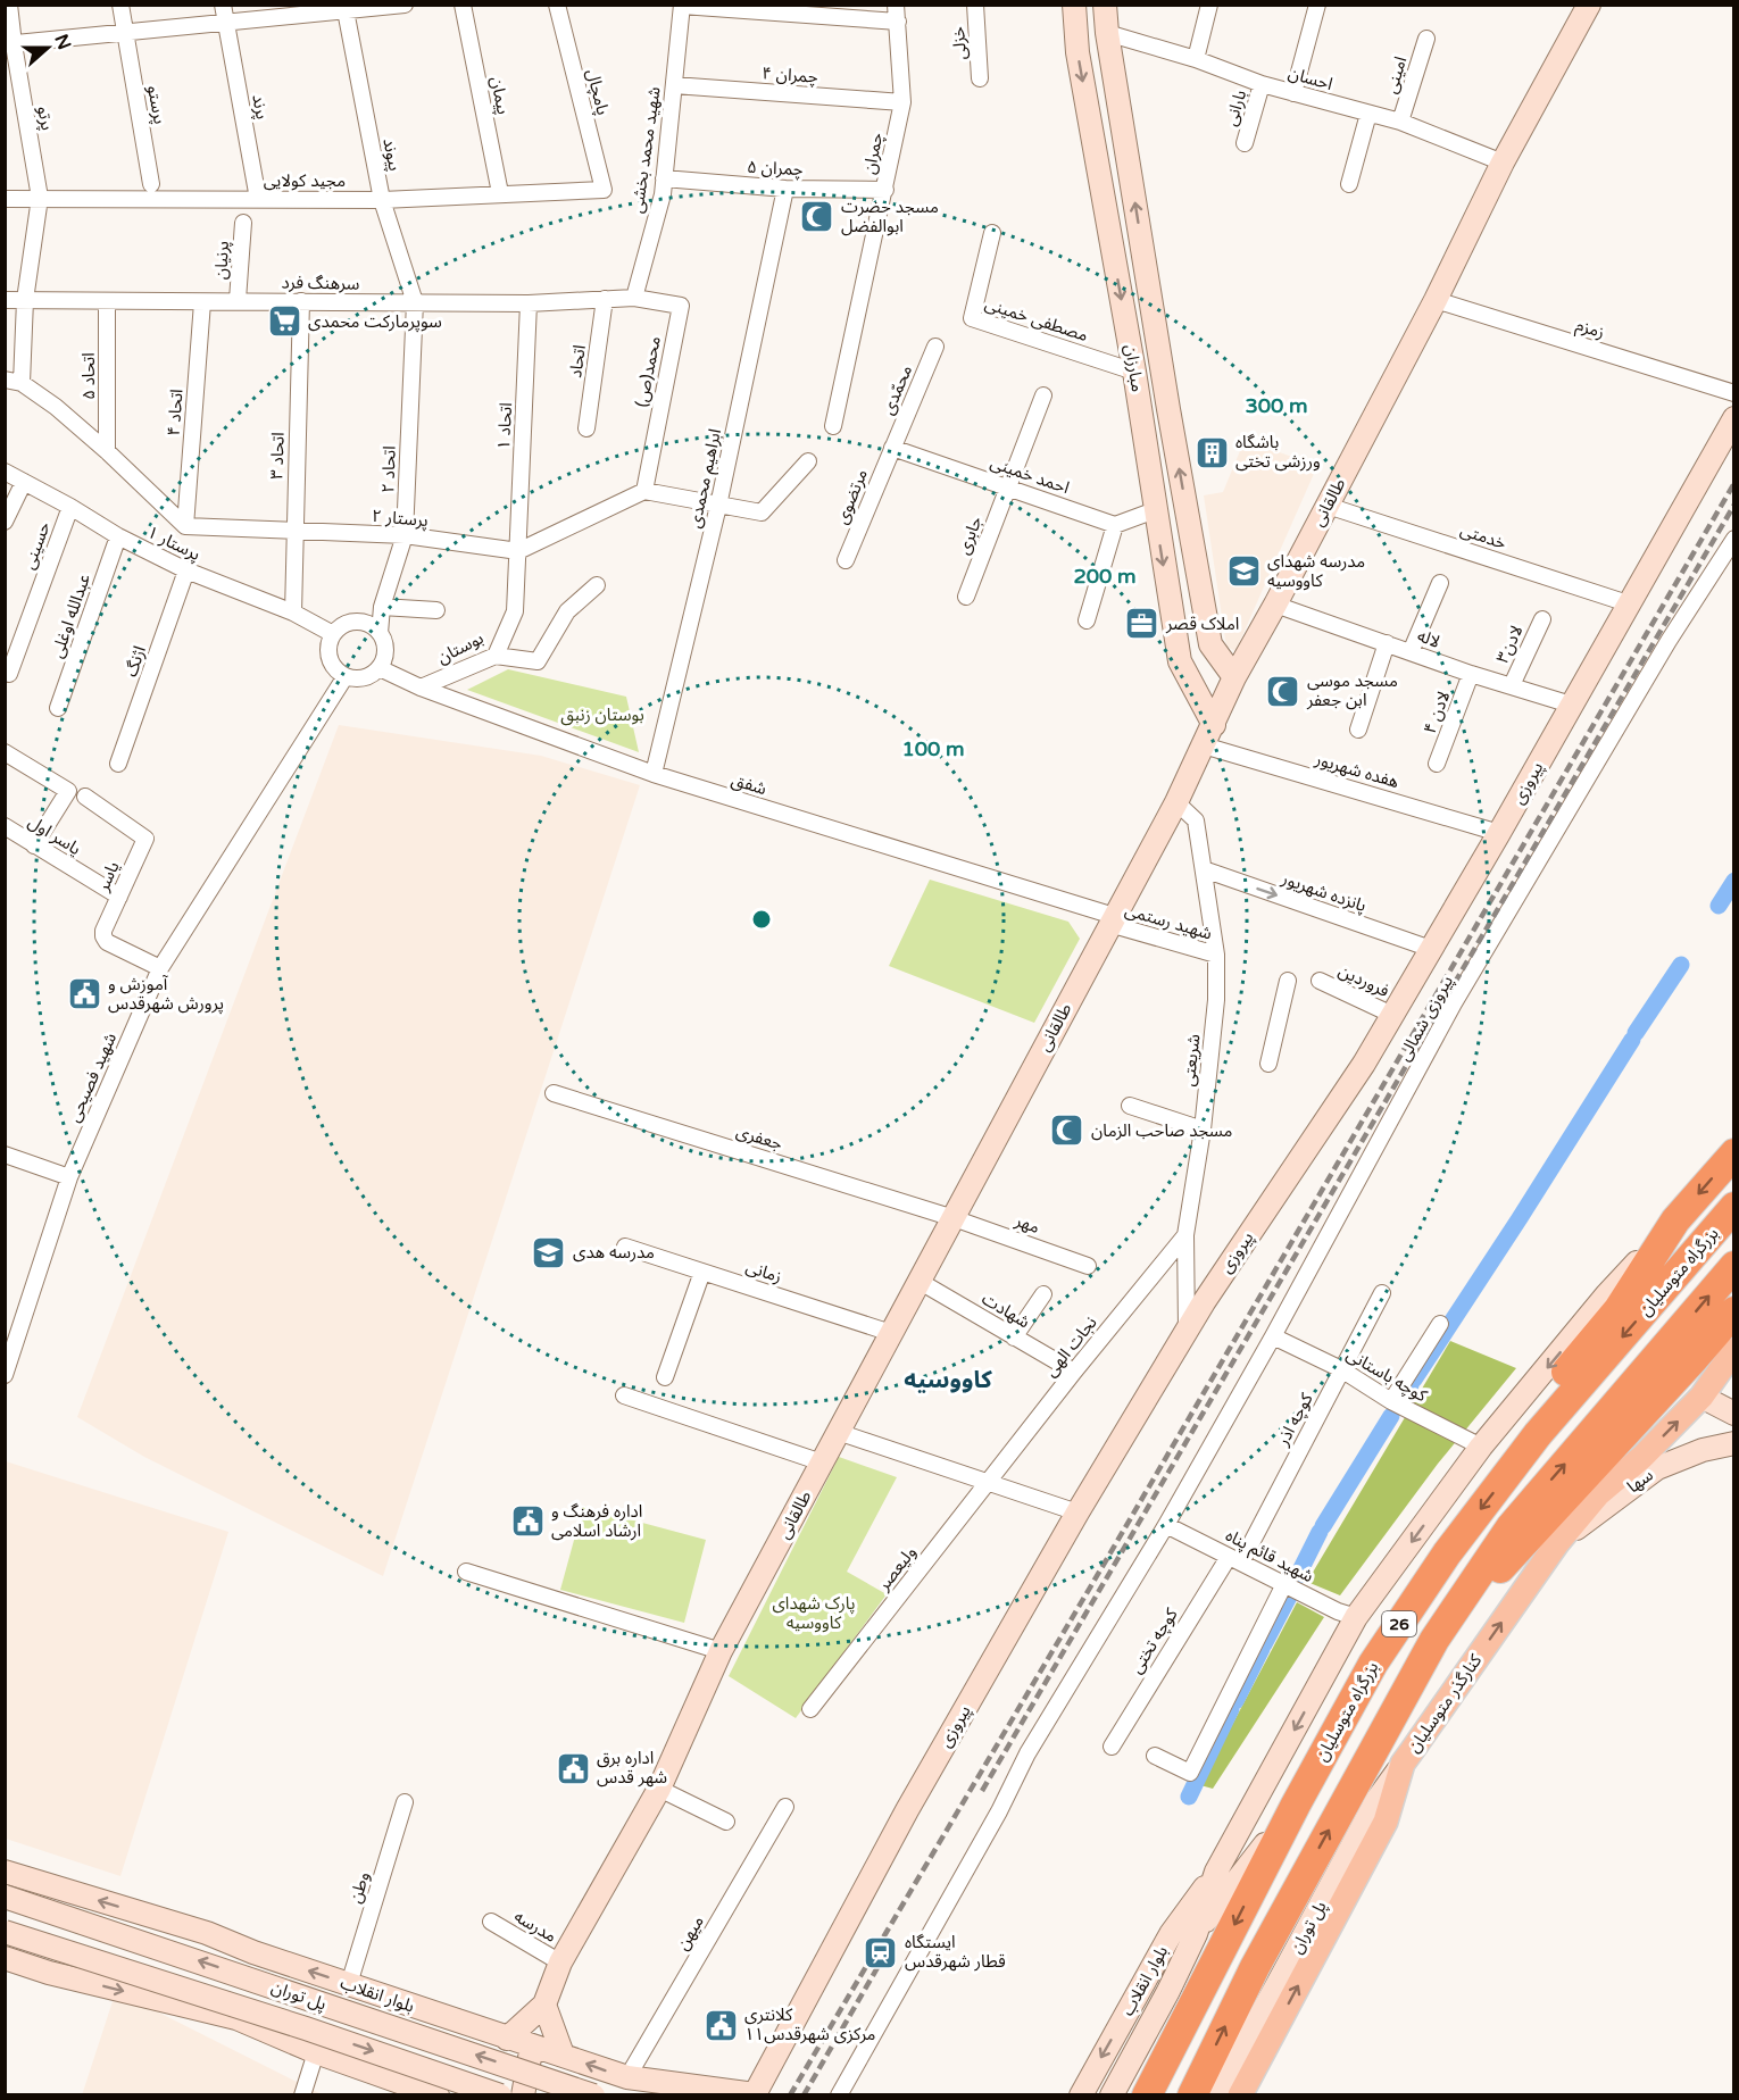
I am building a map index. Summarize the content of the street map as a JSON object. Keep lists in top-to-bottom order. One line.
{"streets":{"highway":["بزرگراه متوسلیان","26"],"main road":["کنارگذر متوسلیان"],"street":["خزلی","چمران ۴","امینی","احسان","پامچال","پیمان","پرستو","پرند","بارانی","پرتو","شهید محمد بخشی","چمران","پیوند","چمران ۵","مجید کولایی","پرنیان","سرهنگ فرد","مصطفی خمینی","زمزم","اتحاد","مبارزان","محمد(ص)","اتحاد ۵","محمّدی","اتحاد ۴","اتحاد ۱","اتحاد ۳","اتحاد ۲","احمد خمینی","ابراهیم محمدی","مرتضوی","طالقانی","پرستار ۲","جابری","خدمتی","پرستار ۱","حسینی","عبدالله اوغلی","لاله","لادن۳","بوستان","اژنگ","لادن ۴","هفده شهریور","پیروزی","شفق","یاسر اول","یاسر","پانزده شهریور","شهید رستمی","فروردین","پیروزی شمالی","شریعتی","شهید فصیحی","جعفری","مهر","زمانی","شهادت","نجات الهی","کوچه باستانی","کوچه اذر","سها","شهید قائم پناه","ولیعصر","کوچه تختی","وطن","مدرسه","پل توران","میهن","بلوار انقلاب"]},"crossings":[["چمران ۴","شهید محمد بخشی"],["چمران ۴","چمران"],["امینی","احسان"],["احسان","بارانی"],["احسان","مبارزان"],["احسان","طالقانی"],["پامچال","مجید کولایی"],["پیمان","مجید کولایی"],["پرند","مجید کولایی"],["پرتو","مجید کولایی"],["پرتو","سرهنگ فرد"],["شهید محمد بخشی","چمران ۵"],["شهید محمد بخشی","سرهنگ فرد"],["شهید محمد بخشی","محمد(ص)"],["چمران","چمران ۵"],["پیوند","مجید کولایی"],["پیوند","سرهنگ فرد"],["پیوند","اتحاد ۲"],["چمران ۵","ابراهیم محمدی"],["پرنیان","سرهنگ فرد"],["سرهنگ فرد","اتحاد"],["سرهنگ فرد","محمد(ص)"],["سرهنگ فرد","اتحاد ۵"],["سرهنگ فرد","اتحاد ۴"],["سرهنگ فرد","اتحاد ۱"],["سرهنگ فرد","اتحاد ۳"],["سرهنگ فرد","اتحاد ۲"],["مصطفی خمینی","مبارزان"],["زمزم","طالقانی"],["مبارزان","طالقانی"],["مبارزان","هفده شهریور"],["محمّدی","احمد خمینی"],["محمّدی","مرتضوی"],["اتحاد ۴","پرستار ۲"],["اتحاد ۱","پرستار ۲"],["اتحاد ۱","بوستان"],["اتحاد ۳","پرستار ۲"],["اتحاد ۳","پرستار ۱"],["اتحاد ۲","پرستار ۲"],["اتحاد ۲","پرستار ۱"],["اتحاد ۲","شفق"],["اتحاد ۲","شهید فصیحی"],["احمد خمینی","مرتضوی"],["احمد خمینی","جابری"],["ابراهیم محمدی","شفق"],["طالقانی","خدمتی"],["طالقانی","لاله"],["طالقانی","هفده شهریور"],["طالقانی","شفق"],["طالقانی","شهید رستمی"],["طالقانی","شریعتی"],["طالقانی","جعفری"],["طالقانی","مهر"],["طالقانی","زمانی"],["طالقانی","شهادت"],["طالقانی","مدرسه"],["طالقانی","بلوار انقلاب"],["پرستار ۲","بوستان"],["خدمتی","پیروزی"],["پرستار ۱","حسینی"],["پرستار ۱","عبدالله اوغلی"],["پرستار ۱","اژنگ"],["پرستار ۱","شفق"],["پرستار ۱","شهید فصیحی"],["لاله","لادن۳"],["لاله","لادن ۴"],["لاله","پیروزی"],["بوستان","شفق"],["هفده شهریور","پیروزی"],["پیروزی","پانزده شهریور"],["پیروزی","فروردین"],["پیروزی","شریعتی"],["پیروزی","بلوار انقلاب"],["شفق","شهید رستمی"],["شفق","شهید فصیحی"],["یاسر اول","یاسر"],["یاسر","شهید فصیحی"],["پانزده شهریور","شریعتی"],["شهید رستمی","شریعتی"],["پیروزی شمالی","کوچه باستانی"],["پیروزی شمالی","شهید قائم پناه"],["شریعتی","نجات الهی"],["جعفری","مهر"],["شهادت","نجات الهی"],["نجات الهی","ولیعصر"],["کوچه باستانی","کوچه اذر"],["کوچه اذر","شهید قائم پناه"],["کوچه اذر","کوچه تختی"],["سها","کنارگذر متوسلیان"],["شهید قائم پناه","کوچه تختی"],["کنارگذر متوسلیان","پل توران"],["وطن","بلوار انقلاب"],["میهن","بلوار انقلاب"]],"one_way":["پانزده شهریور","کنارگذر متوسلیان"],"districts":["کاووسیه"],"parks":["بوستان زنبق","پارک شهدای کاووسیه"],"places":{"mosque":["مسجد حضرت ابوالفضل","مسجد موسی ابن جعفر","مسجد صاحب الزمان"],"supermarket":["سوپرمارکت محمدی"],"building":["باشگاه ورزشی تختی"],"school or university":["مدرسه شهدای کاووسیه","مدرسه هدی"],"office":["املاک قصر"],"public building":["آموزش و پرورش شهرقدس","اداره فرهنگ و ارشاد اسلامی","اداره برق شهر قدس","کلانتری ۱۱مرکزی شهرقدس"],"station":["ایستگاه قطار شهرقدس"]},"north":"right","rings":["300 m","200 m","100 m"]}
